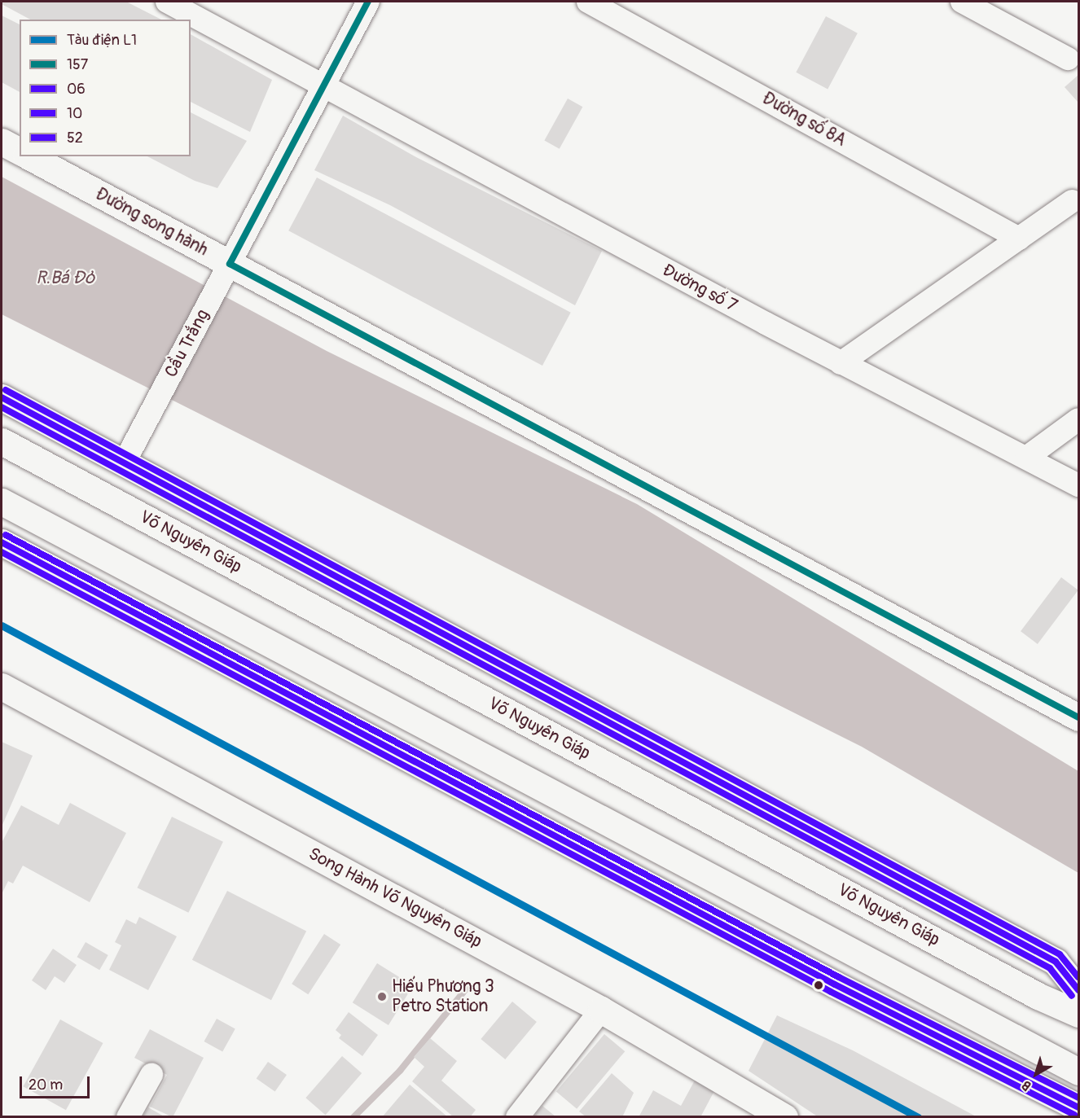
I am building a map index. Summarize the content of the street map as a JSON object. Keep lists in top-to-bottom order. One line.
{"streets":{"main road":["Đường song hành","Võ Nguyên Giáp","Song Hành Võ Nguyên Giáp"],"street":["Đường số 8A","Đường số 7","Cầu Trắng"]},"crossings":[["Đường song hành","Cầu Trắng"],["Đường số 7","Cầu Trắng"]],"water":["R.Bá Đỏ"],"places":["Hiếu Phương 3 Petro Station"],"lines":["transit line 157","transit line 52","transit line 06","transit line 10","metro line L1"],"legend":["Tàu điện L1","157","06","10","52"],"scale_bar":"20 m","north":"bottom left"}
